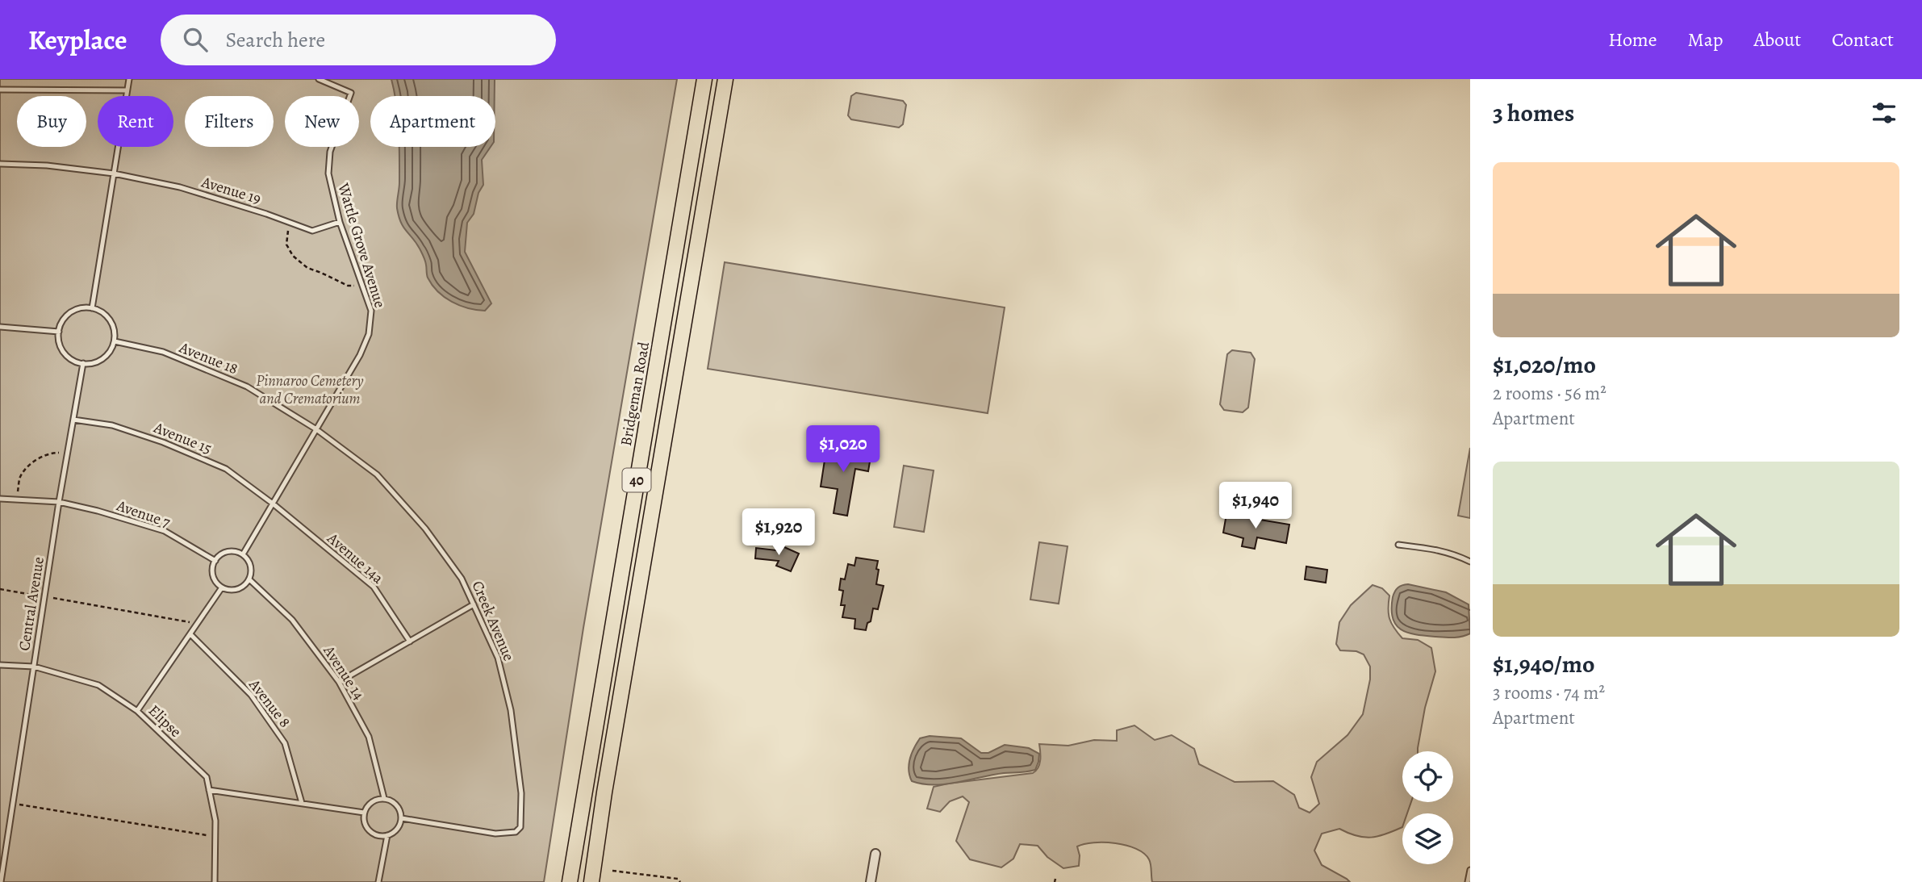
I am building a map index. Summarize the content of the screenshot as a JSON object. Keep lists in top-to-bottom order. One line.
{"streets":{"main road":["Bridgeman Road","40"],"lane":["Avenue 19","Wattle Grove Avenue","Avenue 18","Avenue 15","Avenue 7","Avenue 14a","Central Avenue","Creek Avenue","Avenue 14","Avenue 8","Elipse"]},"crossings":[["Avenue 19","Wattle Grove Avenue"],["Wattle Grove Avenue","Avenue 18"],["Wattle Grove Avenue","Avenue 15"],["Wattle Grove Avenue","Avenue 7"],["Wattle Grove Avenue","Avenue 14a"],["Wattle Grove Avenue","Creek Avenue"],["Wattle Grove Avenue","Avenue 14"],["Avenue 18","Central Avenue"],["Avenue 18","Creek Avenue"],["Avenue 15","Avenue 14a"],["Avenue 15","Central Avenue"],["Avenue 7","Central Avenue"],["Avenue 7","Avenue 14"],["Central Avenue","Elipse"],["Creek Avenue","Avenue 14"]],"parks":["Pinnaroo Cemetery and Crematorium"],"page":{"header":"Keyplace","search":"Search here","nav":["Home","Map","About","Contact"],"heading":"3 homes","chip":["Buy","Rent","Filters","New","Apartment"],"list":[{"name":"$1,020/mo","note":"2 rooms · 56 m² · Apartment"},{"name":"$1,940/mo","note":"3 rooms · 74 m² · Apartment"}],"price":["$1,020","$1,940","$1,920"]}}
